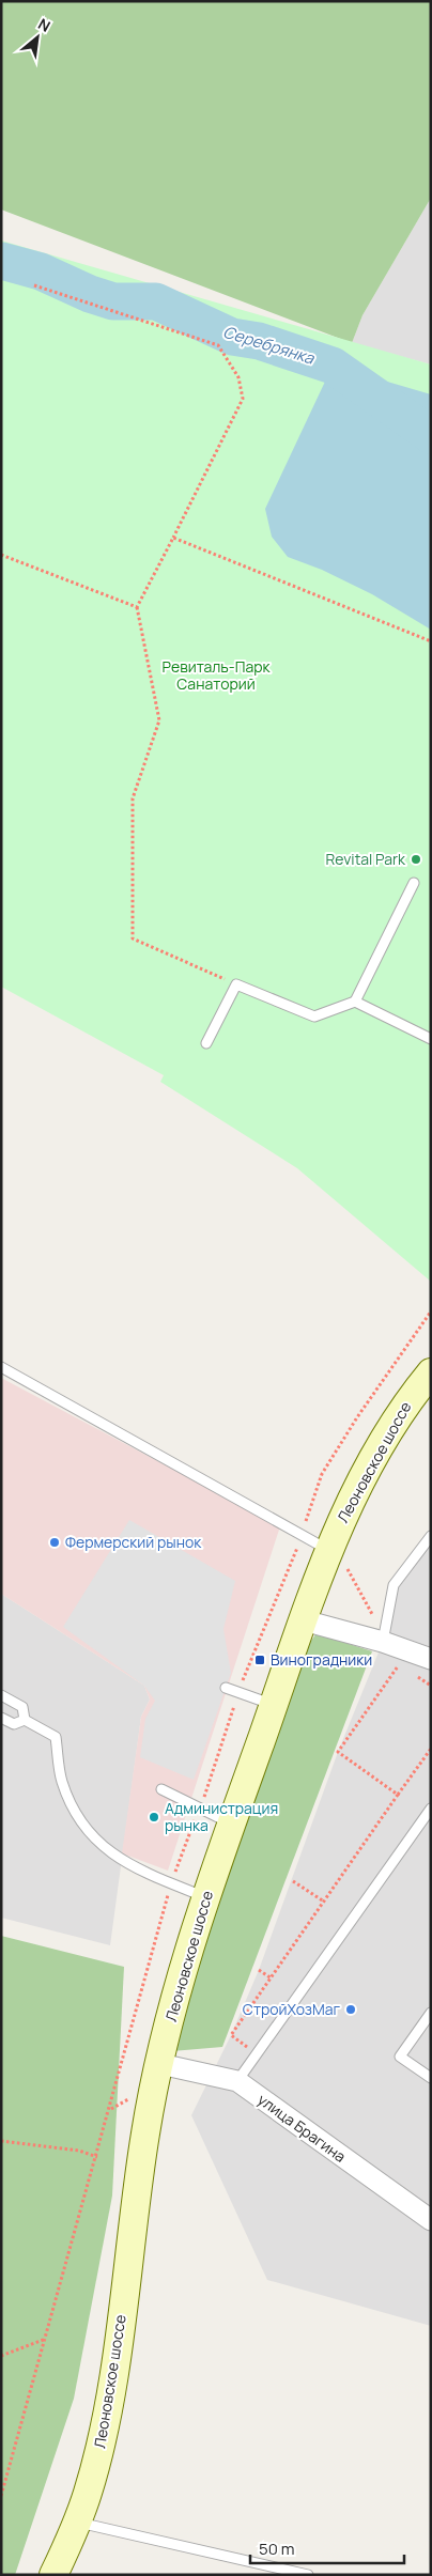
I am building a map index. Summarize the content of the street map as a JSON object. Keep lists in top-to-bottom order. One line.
{"streets":{"main road":["Леоновское шоссе"],"street":["улица Брагина"]},"crossings":[["Леоновское шоссе","улица Брагина"]],"water":["Серебрянка"],"parks":["Ревиталь-Парк Санаторий"],"places":{"other":["Revital Park","Фермерский рынок","Администрация рынка","СтройХозМаг"],"transit":["Виноградники"]},"scale_bar":"50 m","north":"top right"}
